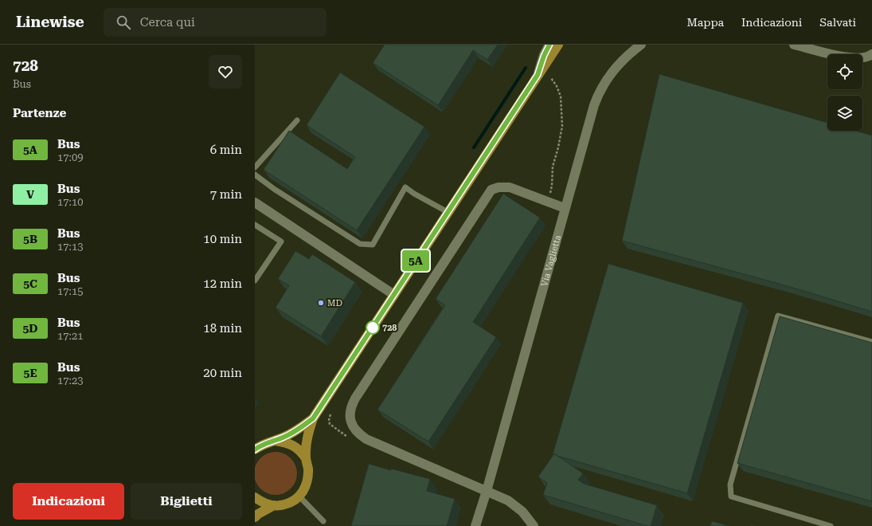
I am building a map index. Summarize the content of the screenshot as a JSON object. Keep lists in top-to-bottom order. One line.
{"streets":{"street":["Via Vaglietta"]},"places":["MD","728"],"lines":["bus line 5A"],"page":{"header":"Linewise","search":"Cerca qui","nav":["Mappa","Indicazioni","Salvati"],"heading":[["728","Bus"],"Partenze"],"on_map":"5A","list":[{"mark":"5A","name":"Bus","note":"17:09","value":"6 min"},{"mark":"V","name":"Bus","note":"17:10","value":"7 min"},{"mark":"5B","name":"Bus","note":"17:13","value":"10 min"},{"mark":"5C","name":"Bus","note":"17:15","value":"12 min"},{"mark":"5D","name":"Bus","note":"17:21","value":"18 min"},{"mark":"5E","name":"Bus","note":"17:23","value":"20 min"}],"buttons":["Indicazioni","Biglietti"]}}
